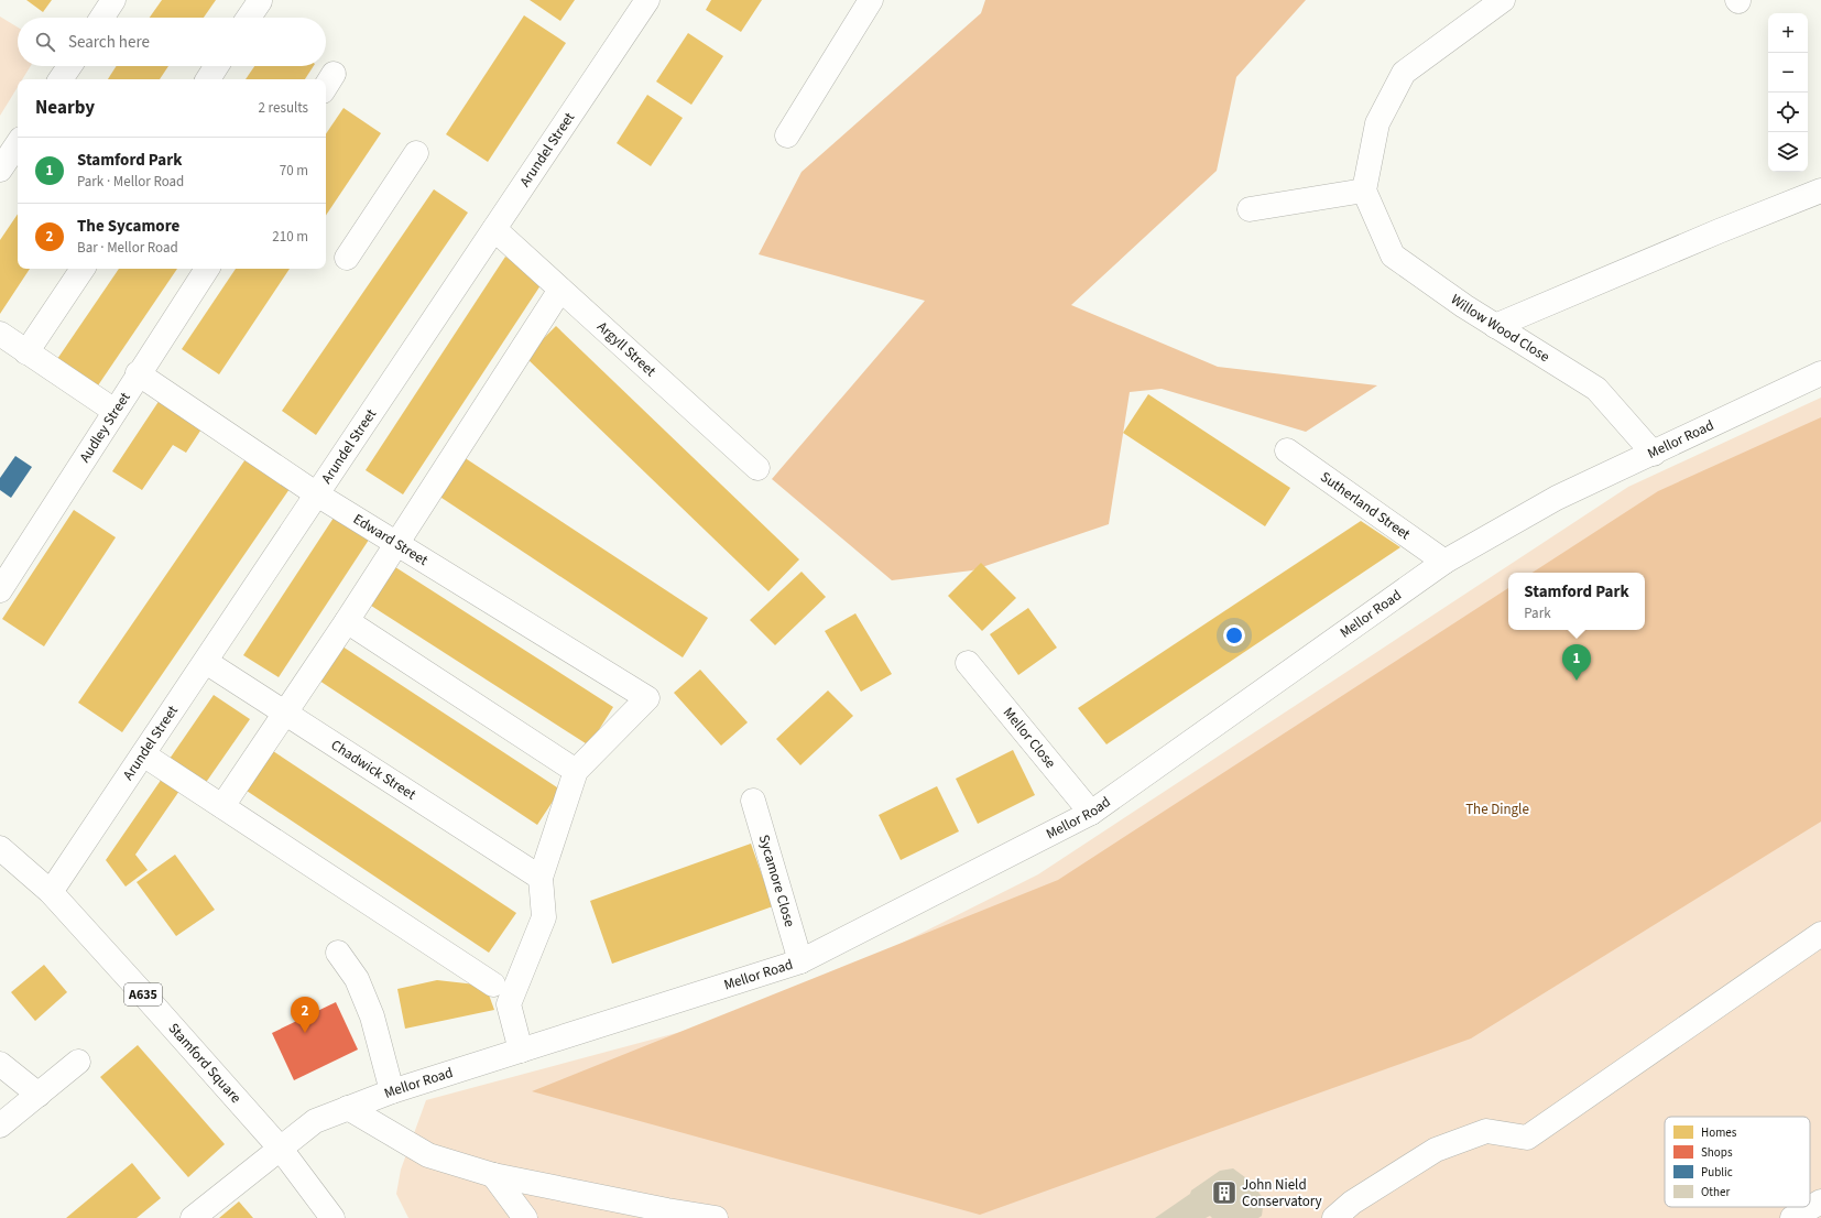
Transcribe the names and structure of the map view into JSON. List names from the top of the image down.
{
  "streets": {
    "main road": [
      "Arundel Street",
      "Willow Wood Close",
      "Argyll Street",
      "Audley Street",
      "Mellor Road",
      "Sutherland Street",
      "Edward Street",
      "Mellor Close",
      "Chadwick Street",
      "Sycamore Close",
      "A635",
      "Stamford Square"
    ]
  },
  "crossings": [
    ["Arundel Street", "Argyll Street"],
    ["Arundel Street", "Edward Street"],
    ["Arundel Street", "Chadwick Street"],
    ["Arundel Street", "Stamford Square"],
    ["Willow Wood Close", "Mellor Road"],
    ["Audley Street", "Edward Street"],
    ["Mellor Road", "Sutherland Street"],
    ["Mellor Road", "Mellor Close"],
    ["Mellor Road", "Sycamore Close"],
    ["Mellor Road", "A635"],
    ["Mellor Road", "Stamford Square"],
    ["A635", "Stamford Square"]
  ],
  "parks": ["The Dingle"],
  "places": {
    "building": ["John Nield Conservatory"]
  },
  "legend": [
    "Homes",
    "Shops",
    "Public",
    "Other"
  ],
  "page": {
    "map_buttons": ["+", "−"],
    "search": "Search here",
    "heading": ["Nearby", "2 results"],
    "list": [
      {
        "mark": "1",
        "name": "Stamford Park",
        "note": "Park · Mellor Road",
        "value": "70 m"
      },
      {
        "mark": "2",
        "name": "The Sycamore",
        "note": "Bar · Mellor Road",
        "value": "210 m"
      }
    ],
    "popup": ["Stamford Park", "Park"],
    "pins": ["1", "2"]
  }
}
